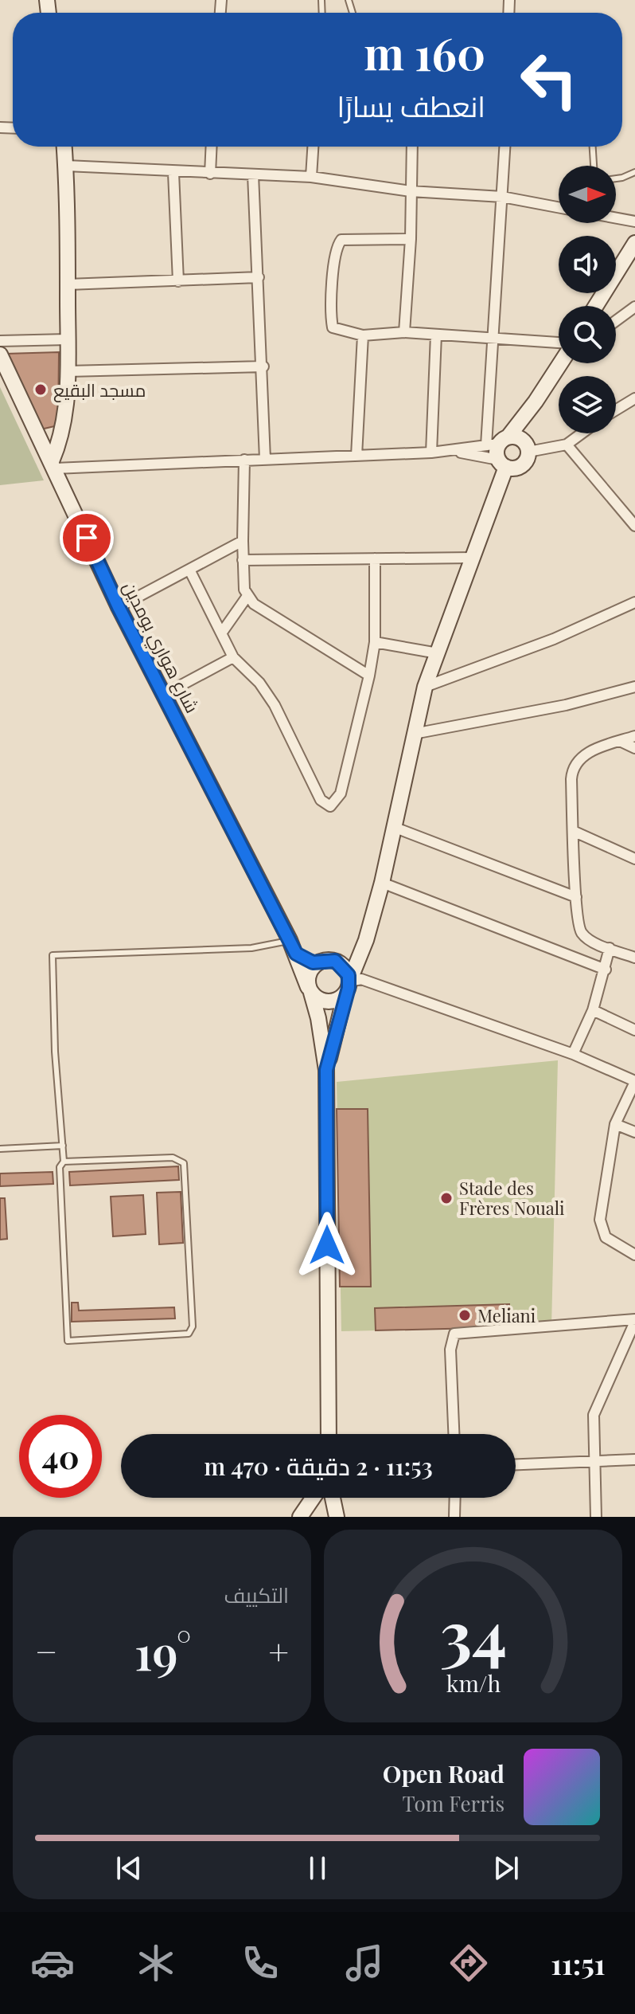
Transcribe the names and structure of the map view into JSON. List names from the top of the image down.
{
  "streets": {
    "street": ["شارع هواري بومدين"]
  },
  "places": ["مسجد البقيع", "Stade des Frères Nouali", "Meliani"],
  "north": "right",
  "page": {
    "turn": ["160 m", "انعطف يسارًا"],
    "limit": "40",
    "trip": "11:53 · 2 دقيقة · 470 m",
    "tile": "التكييف",
    "heat": ["−", "19°", "+"],
    "song": ["Open Road", "Tom Ferris"],
    "tabs": "11:51",
    "gauge": ["34", "km/h"]
  }
}
